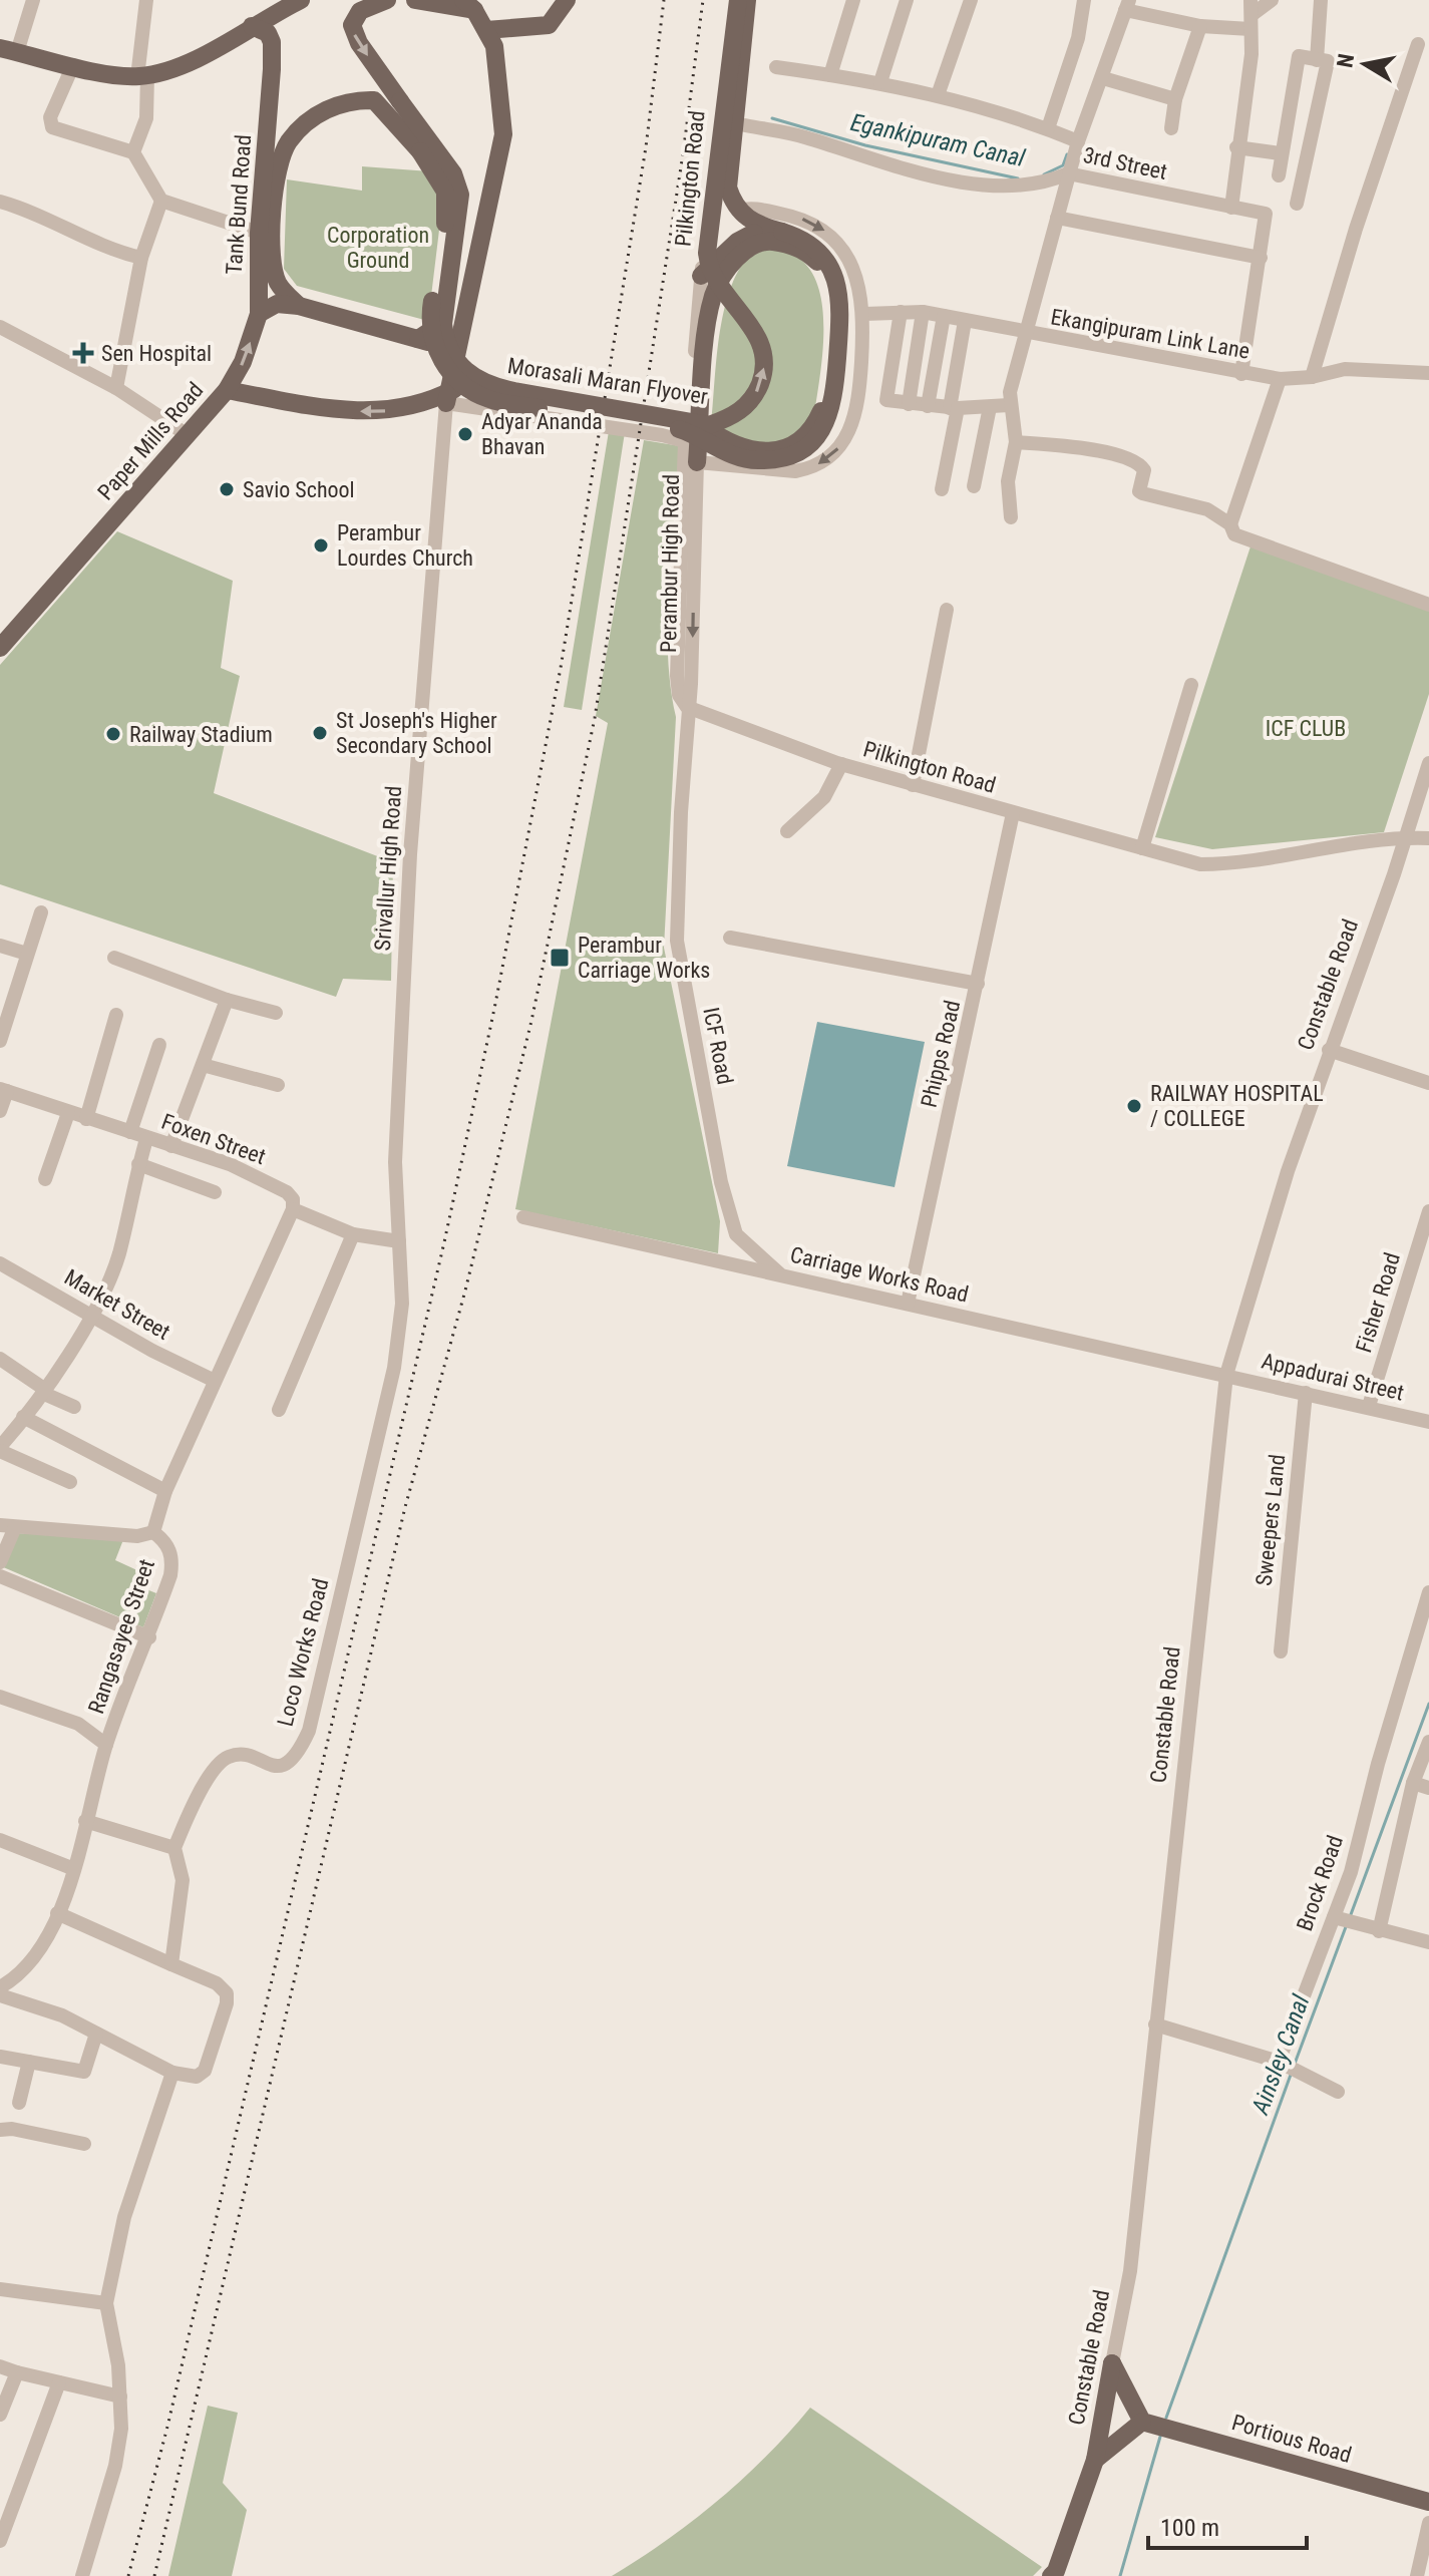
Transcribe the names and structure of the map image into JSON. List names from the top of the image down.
{
  "streets": {
    "main road": [
      "Tank Bund Road",
      "Morasali Maran Flyover",
      "Paper Mills Road",
      "Constable Road",
      "Portious Road"
    ],
    "street": [
      "3rd Street",
      "Pilkington Road",
      "Ekangipuram Link Lane",
      "Perambur High Road",
      "Srivallur High Road",
      "ICF Road",
      "Phipps Road",
      "Foxen Street",
      "Carriage Works Road",
      "Fisher Road",
      "Market Street",
      "Appadurai Street",
      "Sweepers Land",
      "Rangasayee Street",
      "Loco Works Road",
      "Brock Road"
    ]
  },
  "crossings": [
    ["Pilkington Road", "Morasali Maran Flyover"],
    ["Pilkington Road", "Paper Mills Road"],
    ["Pilkington Road", "Perambur High Road"],
    ["Pilkington Road", "Constable Road"],
    ["Pilkington Road", "ICF Road"],
    ["Pilkington Road", "Phipps Road"],
    ["Tank Bund Road", "Paper Mills Road"],
    ["Ekangipuram Link Lane", "Perambur High Road"],
    ["Morasali Maran Flyover", "Perambur High Road"],
    ["Paper Mills Road", "Srivallur High Road"],
    ["Perambur High Road", "ICF Road"],
    ["Srivallur High Road", "Foxen Street"],
    ["Srivallur High Road", "Loco Works Road"],
    ["Constable Road", "Carriage Works Road"],
    ["Constable Road", "Appadurai Street"],
    ["ICF Road", "Carriage Works Road"],
    ["Phipps Road", "Carriage Works Road"],
    ["Foxen Street", "Rangasayee Street"],
    ["Foxen Street", "Loco Works Road"],
    ["Carriage Works Road", "Appadurai Street"],
    ["Fisher Road", "Appadurai Street"],
    ["Market Street", "Rangasayee Street"],
    ["Appadurai Street", "Sweepers Land"]
  ],
  "water": ["Egankipuram Canal", "Ainsley Canal"],
  "parks": ["Corporation Ground", "ICF CLUB"],
  "places": {
    "health": ["Sen Hospital"],
    "other": [
      "Adyar Ananda Bhavan",
      "Savio School",
      "Perambur Lourdes Church",
      "St Joseph's Higher Secondary School",
      "Railway Stadium",
      "RAILWAY HOSPITAL / COLLEGE"
    ],
    "transit": ["Perambur Carriage Works"]
  },
  "scale_bar": "100 m",
  "north": "left"
}
